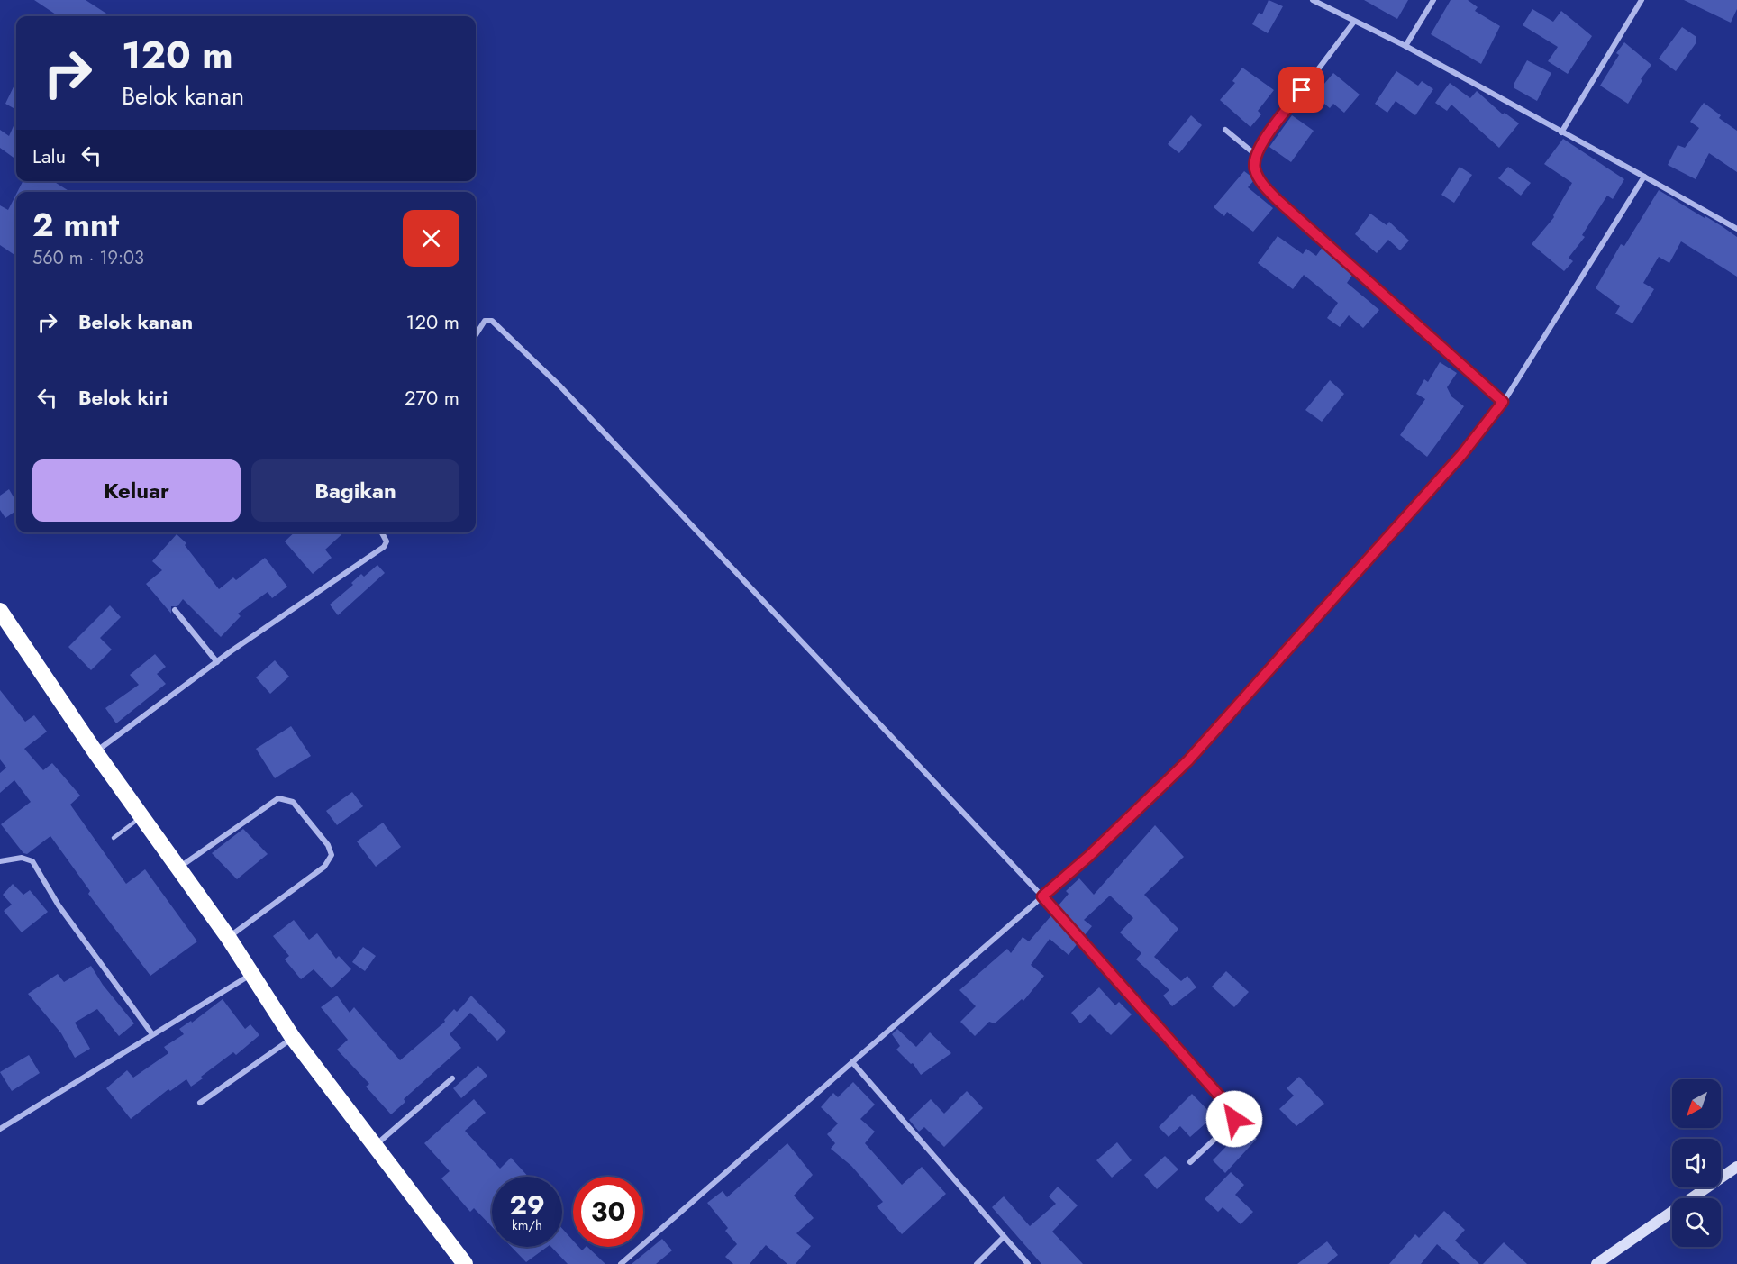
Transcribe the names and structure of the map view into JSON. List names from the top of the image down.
{
  "north": "bottom left",
  "page": {
    "turn": ["120 m", "Belok kanan"],
    "then": "Lalu",
    "heading": ["2 mnt", "560 m · 19:03"],
    "list": [
      {
        "name": "Belok kanan",
        "value": "120 m"
      },
      {
        "name": "Belok kiri",
        "value": "270 m"
      }
    ],
    "buttons": ["Keluar", "Bagikan"],
    "speed": "29 km/h",
    "limit": "30"
  }
}
